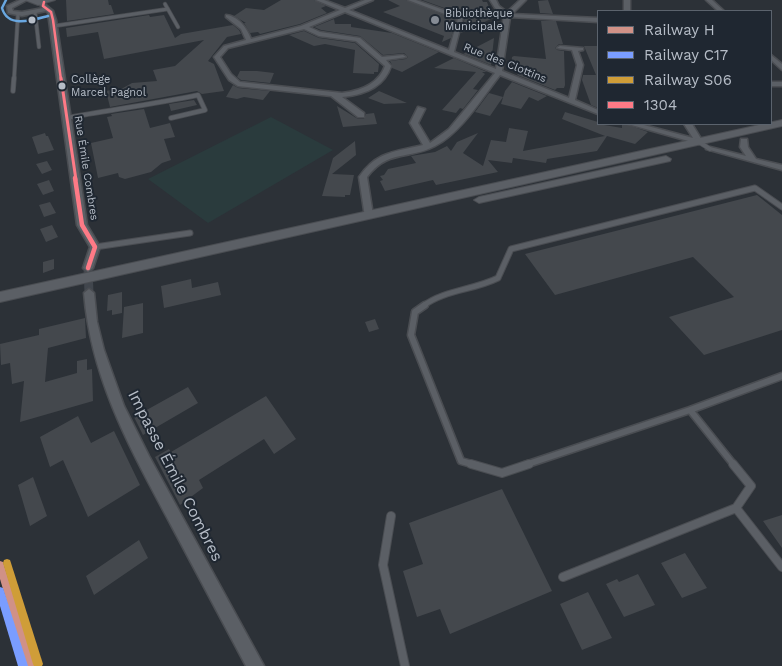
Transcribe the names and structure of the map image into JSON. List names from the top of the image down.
{
  "streets": {
    "street": ["Rue des Clottins", "Rue Émile Combres", "Impasse Émile Combres"]
  },
  "places": ["Bibliothèque Municipale", "Collège Marcel Pagnol"],
  "lines": [
    "transit line 1304",
    "rail line S06",
    "rail line H",
    "rail line C17"
  ],
  "legend": [
    "Railway H",
    "Railway C17",
    "Railway S06",
    "1304"
  ]
}
